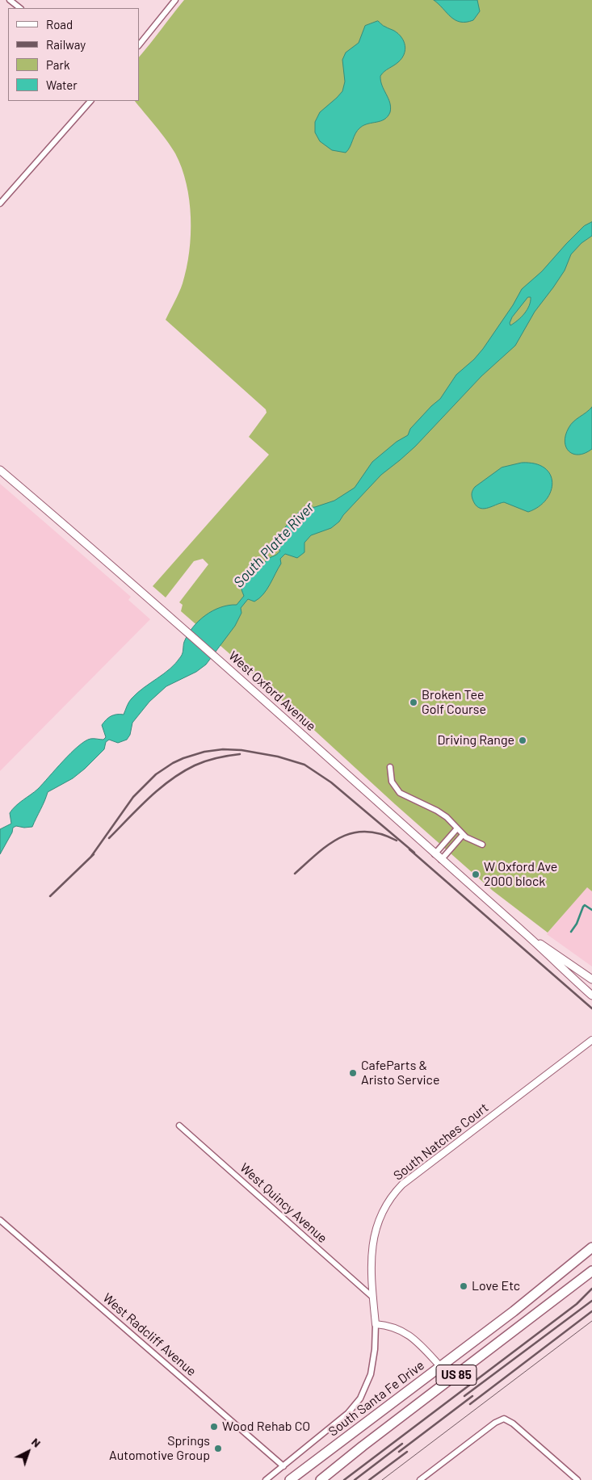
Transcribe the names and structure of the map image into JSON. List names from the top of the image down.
{
  "streets": {
    "highway": ["US 85", "South Santa Fe Drive"],
    "main road": ["West Oxford Avenue"],
    "street": ["South Natches Court", "West Quincy Avenue", "West Radcliff Avenue"]
  },
  "crossings": [
    ["South Natches Court", "West Quincy Avenue"]
  ],
  "water": ["South Platte River"],
  "places": [
    "Broken Tee Golf Course",
    "Driving Range",
    "W Oxford Ave 2000 block",
    "CafeParts & Aristo Service",
    "Love Etc",
    "Wood Rehab CO",
    "Springs Automotive Group"
  ],
  "legend": [
    "Road",
    "Railway",
    "Park",
    "Water"
  ],
  "north": "top right"
}
